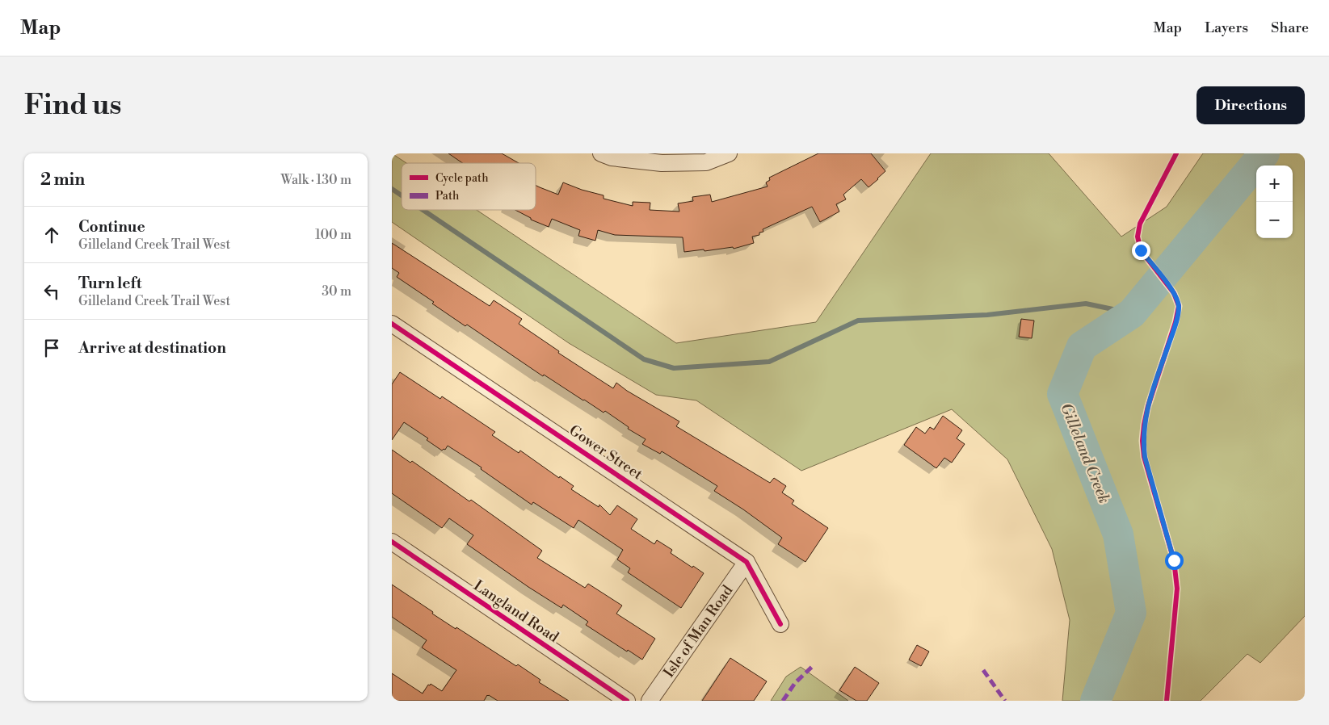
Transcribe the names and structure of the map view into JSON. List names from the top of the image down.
{
  "streets": {
    "street": ["Gower Street", "Langland Road", "Isle of Man Road"]
  },
  "crossings": [
    ["Gower Street", "Isle of Man Road"]
  ],
  "water": ["Gilleland Creek"],
  "legend": ["Cycle path", "Path"],
  "page": {
    "header": "Map",
    "nav": ["Map", "Layers", "Share"],
    "buttons": "Directions",
    "title": "Find us",
    "heading": ["2 min", "Walk · 130 m"],
    "map_buttons": ["+", "−"],
    "list": [
      ["Continue", "Gilleland Creek Trail West", "100 m"],
      ["Turn left", "Gilleland Creek Trail West", "30 m"],
      "Arrive at destination"
    ]
  }
}
